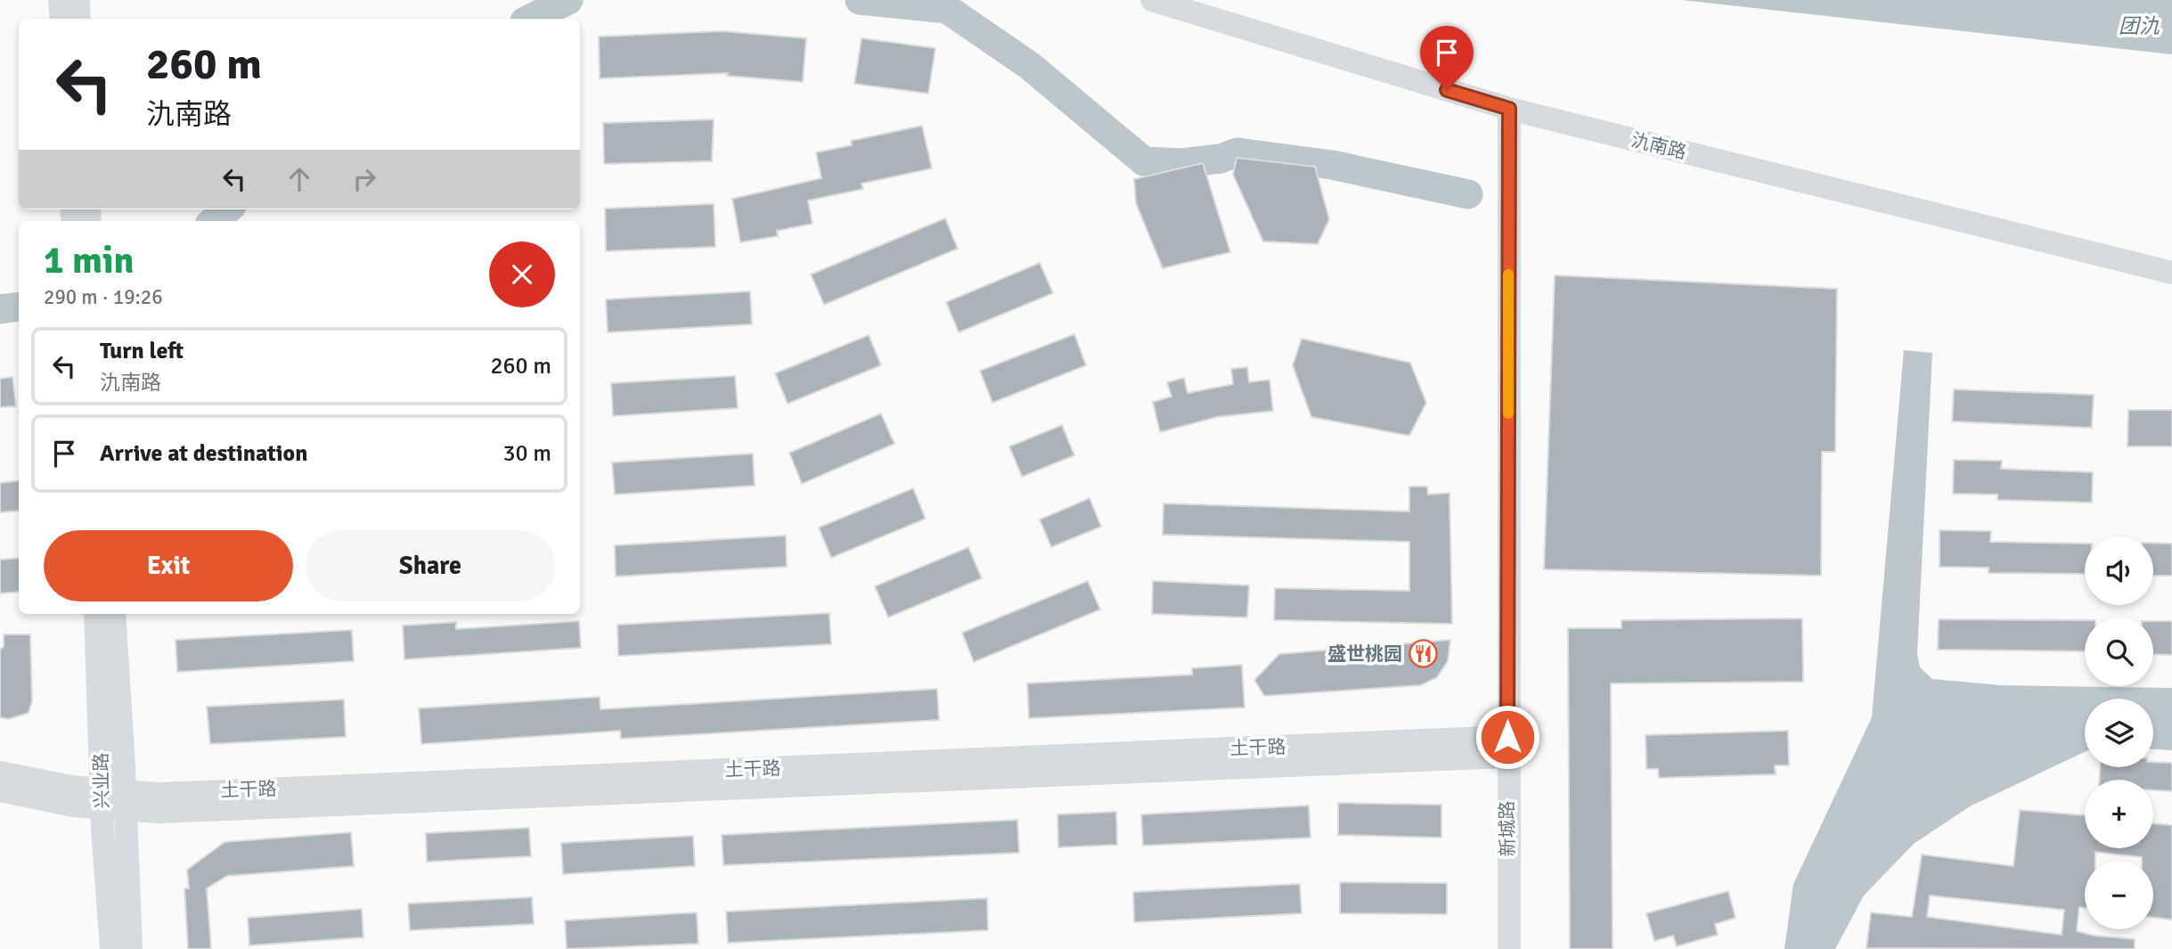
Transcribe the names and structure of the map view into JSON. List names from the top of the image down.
{
  "streets": {
    "street": [
      "氿南路",
      "土干路",
      "兴业路",
      "新城路"
    ]
  },
  "crossings": [
    ["氿南路", "新城路"],
    ["土干路", "兴业路"],
    ["土干路", "新城路"]
  ],
  "water": ["团氿"],
  "places": {
    "restaurant": ["盛世桃园"]
  },
  "page": {
    "turn": ["260 m", "氿南路"],
    "heading": ["1 min", "290 m · 19:26"],
    "list": [
      {
        "name": "Turn left",
        "note": "氿南路",
        "value": "260 m"
      },
      {
        "name": "Arrive at destination",
        "value": "30 m"
      }
    ],
    "buttons": ["Exit", "Share"],
    "map_buttons": ["+", "−"]
  }
}
